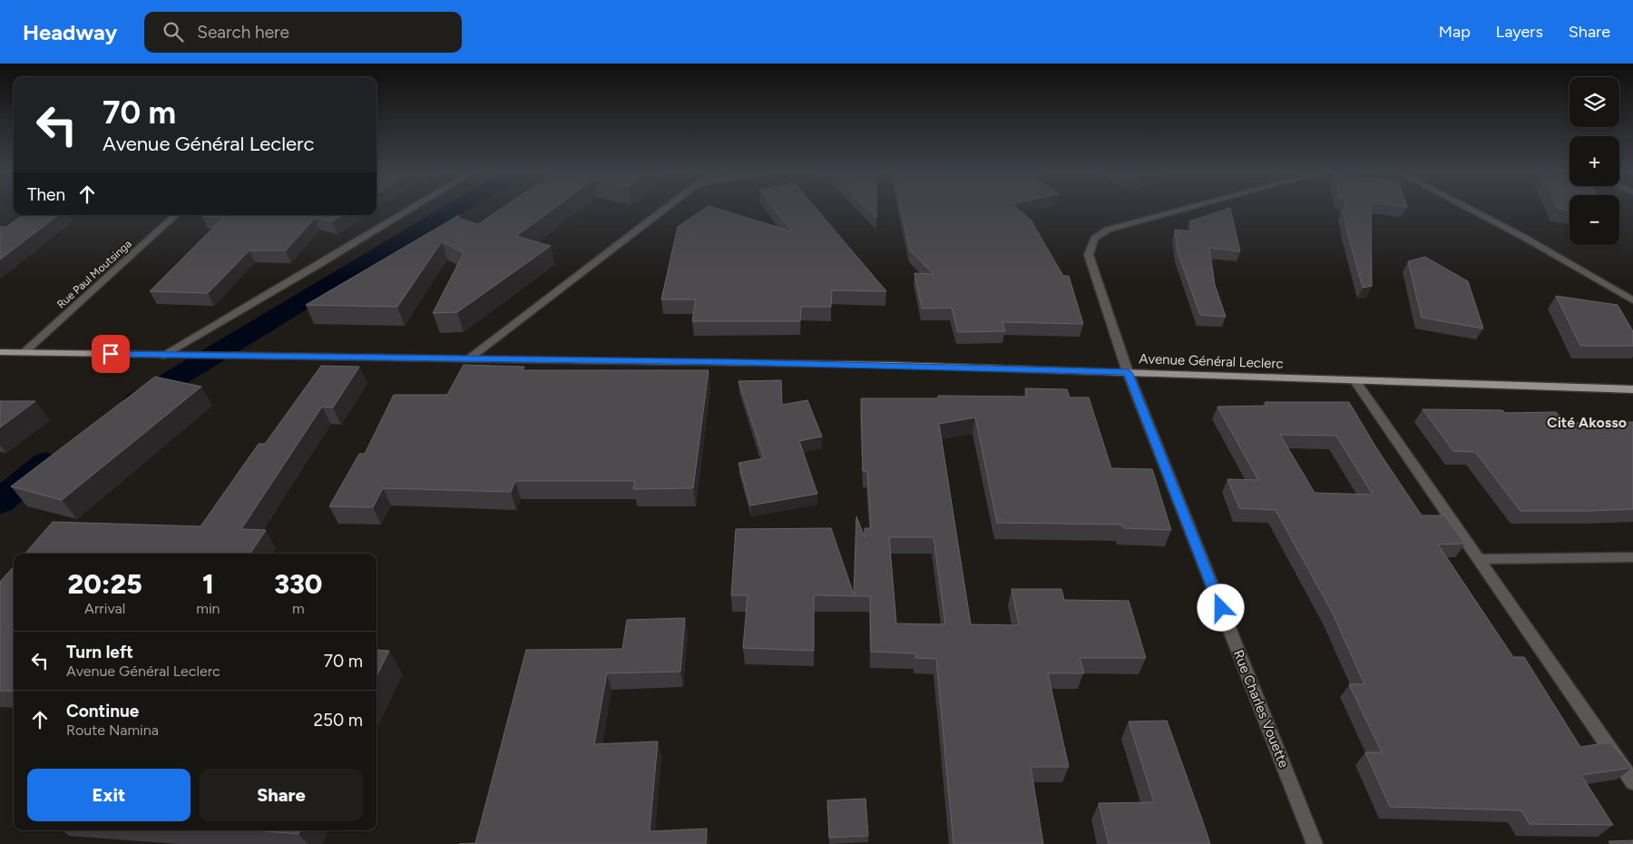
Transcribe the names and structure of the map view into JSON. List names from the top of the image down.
{
  "streets": {
    "main road": ["Avenue Général Leclerc"],
    "street": ["Rue Paul Moutsinga", "Rue Charles Vouette"]
  },
  "crossings": [
    ["Rue Paul Moutsinga", "Avenue Général Leclerc"],
    ["Avenue Général Leclerc", "Rue Charles Vouette"]
  ],
  "districts": ["Cité Akosso"],
  "page": {
    "header": "Headway",
    "search": "Search here",
    "nav": ["Map", "Layers", "Share"],
    "map_buttons": ["+", "−"],
    "turn": ["70 m", "Avenue Général Leclerc"],
    "then": "Then",
    "eta": [
      "20:25",
      "Arrival",
      "1",
      "min",
      "330",
      "m"
    ],
    "list": [
      {
        "name": "Turn left",
        "note": "Avenue Général Leclerc",
        "value": "70 m"
      },
      {
        "name": "Continue",
        "note": "Route Namina",
        "value": "250 m"
      }
    ],
    "buttons": ["Exit", "Share"]
  }
}
